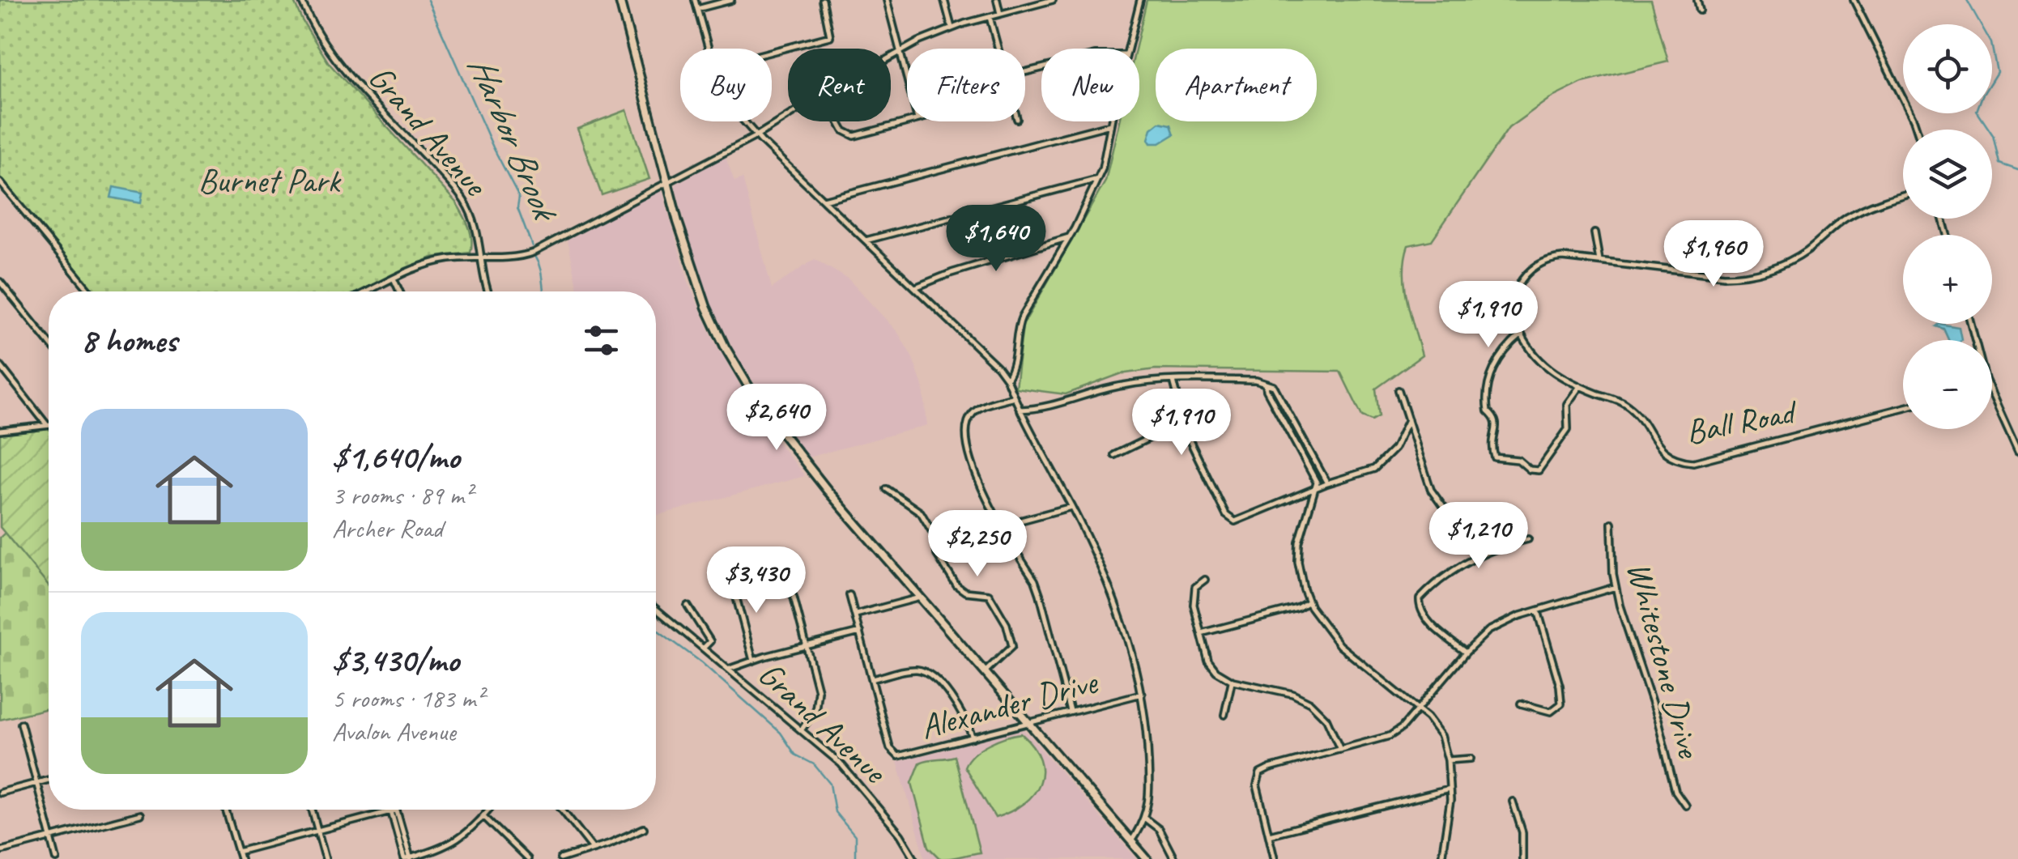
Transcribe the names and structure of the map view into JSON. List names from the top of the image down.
{
  "streets": {
    "street": [
      "Grand Avenue",
      "Ball Road",
      "Whitestone Drive",
      "Alexander Drive"
    ]
  },
  "water": ["Harbor Brook"],
  "parks": ["Burnet Park"],
  "page": {
    "map_buttons": ["+", "−"],
    "chip": [
      "Buy",
      "Rent",
      "Filters",
      "New",
      "Apartment"
    ],
    "price": [
      "$1,640",
      "$1,960",
      "$1,910",
      "$2,640",
      "$1,910",
      "$1,210",
      "$2,250",
      "$3,430"
    ],
    "heading": "8 homes",
    "list": [
      {
        "name": "$1,640/mo",
        "note": "3 rooms · 89 m² · Archer Road"
      },
      {
        "name": "$3,430/mo",
        "note": "5 rooms · 183 m² · Avalon Avenue"
      }
    ]
  }
}
